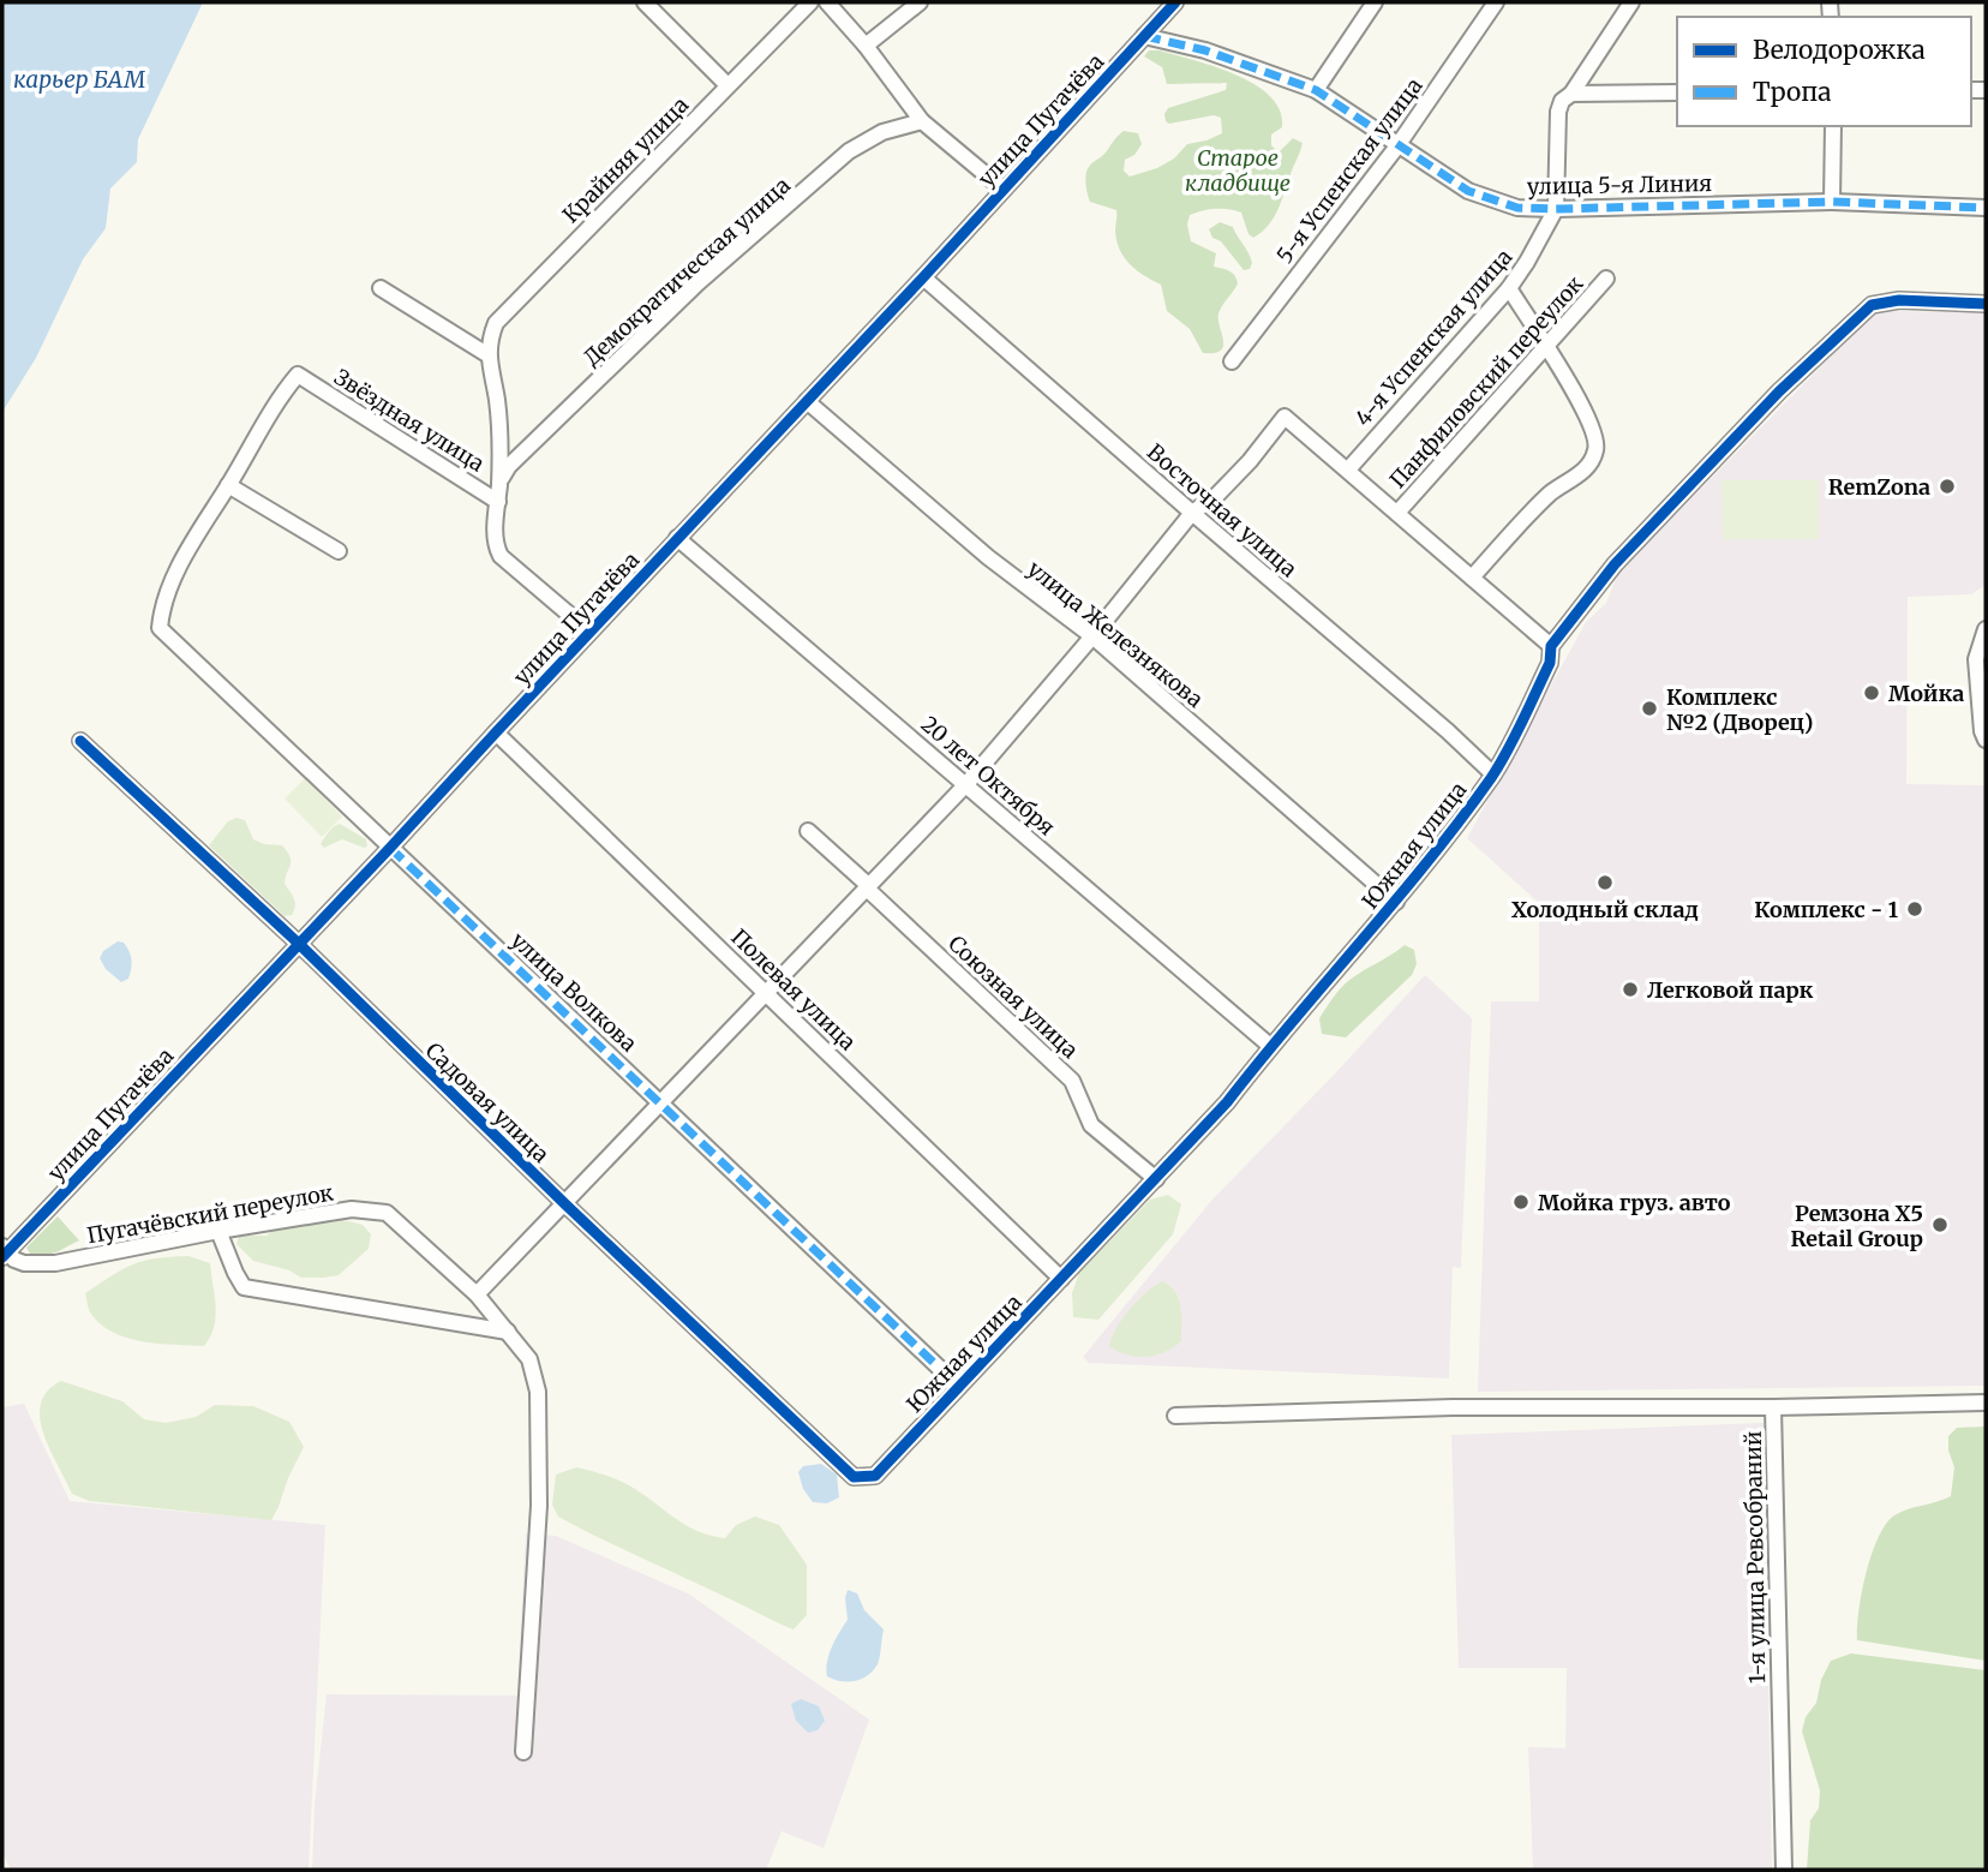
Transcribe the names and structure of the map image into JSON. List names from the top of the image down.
{
  "streets": {
    "street": [
      "улица Пугачёва",
      "Крайняя улица",
      "5-я Успенская улица",
      "улица 5-я Линия",
      "Демократическая улица",
      "4-я Успенская улица",
      "Панфиловский переулок",
      "Звёздная улица",
      "Восточная улица",
      "улица Железнякова",
      "20 лет Октября",
      "Южная улица",
      "Полевая улица",
      "улица Волкова",
      "Союзная улица",
      "Садовая улица",
      "Пугачёвский переулок",
      "1-я улица Ревсобраний"
    ]
  },
  "crossings": [
    ["улица Пугачёва", "улица 5-я Линия"],
    ["улица Пугачёва", "Восточная улица"],
    ["улица Пугачёва", "улица Железнякова"],
    ["улица Пугачёва", "20 лет Октября"],
    ["улица Пугачёва", "Полевая улица"],
    ["улица Пугачёва", "улица Волкова"],
    ["улица Пугачёва", "Садовая улица"],
    ["улица Пугачёва", "Пугачёвский переулок"],
    ["5-я Успенская улица", "улица 5-я Линия"],
    ["улица 5-я Линия", "4-я Успенская улица"],
    ["Звёздная улица", "улица Волкова"],
    ["Восточная улица", "Южная улица"],
    ["улица Железнякова", "Южная улица"],
    ["20 лет Октября", "Южная улица"],
    ["Южная улица", "Полевая улица"],
    ["Южная улица", "улица Волкова"],
    ["Южная улица", "Союзная улица"],
    ["Южная улица", "Садовая улица"]
  ],
  "water": ["карьер БАМ"],
  "parks": ["Старое кладбище"],
  "places": [
    "RemZona",
    "Мойка",
    "Комплекс №2 (Дворец)",
    "Холодный склад",
    "Комплекс - 1",
    "Легковой парк",
    "Мойка груз. авто",
    "Ремзона X5 Retail Group"
  ],
  "legend": ["Велодорожка", "Тропа"]
}
